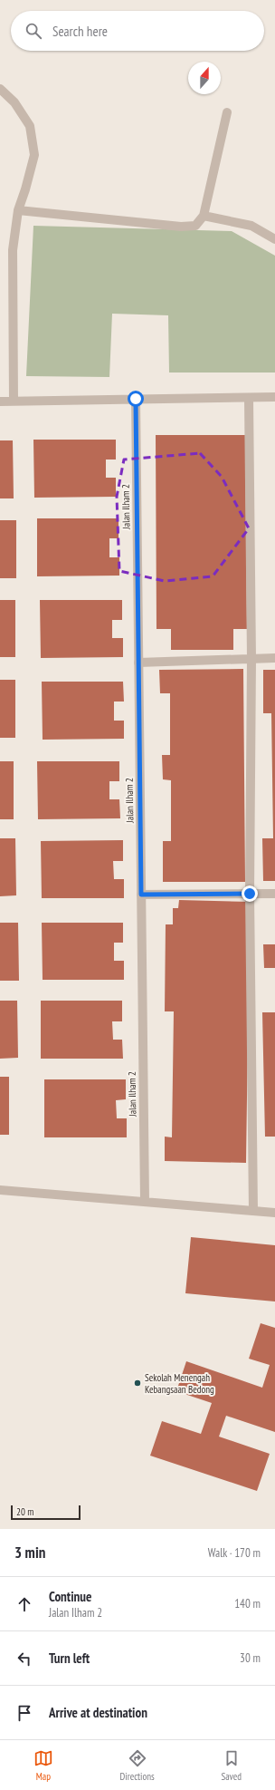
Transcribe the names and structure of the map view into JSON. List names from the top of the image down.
{
  "streets": {
    "street": ["Jalan Ilham 2"]
  },
  "places": ["Sekolah Menengah Kebangsaan Bedong"],
  "scale_bar": "20 m",
  "north": "top",
  "page": {
    "search": "Search here",
    "scale": "20 m",
    "heading": ["3 min", "Walk · 170 m"],
    "list": [
      ["Continue", "Jalan Ilham 2", "140 m"],
      ["Turn left", "30 m"],
      "Arrive at destination"
    ],
    "nav": ["Map", "Directions", "Saved"]
  }
}
